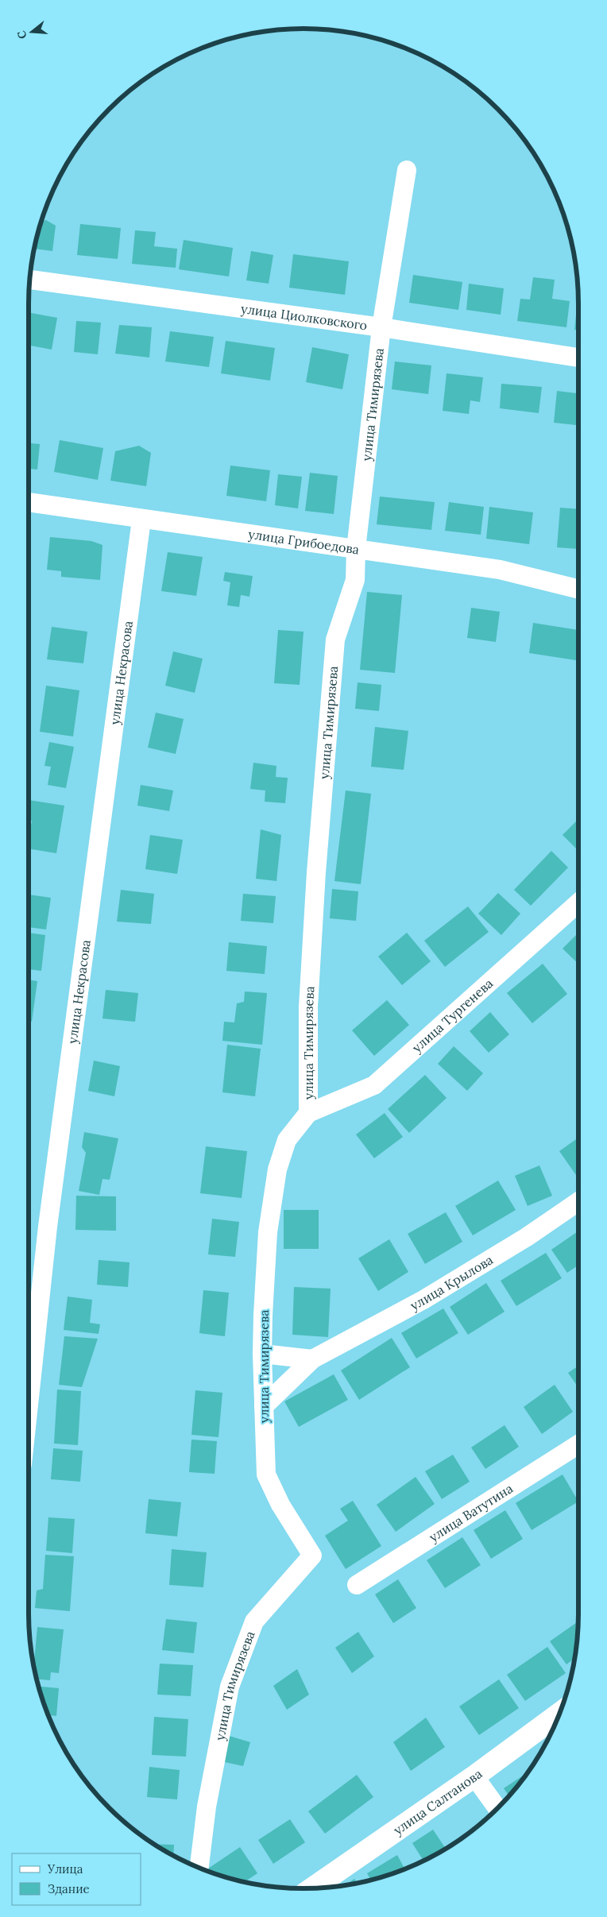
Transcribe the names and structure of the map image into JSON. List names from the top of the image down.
{
  "streets": {
    "main road": ["улица Салтанова"],
    "street": [
      "улица Циолковского",
      "улица Тимирязева",
      "улица Грибоедова",
      "улица Некрасова",
      "улица Тургенева",
      "улица Крылова",
      "улица Ватутина"
    ]
  },
  "crossings": [
    ["улица Циолковского", "улица Тимирязева"],
    ["улица Тимирязева", "улица Грибоедова"],
    ["улица Тимирязева", "улица Тургенева"],
    ["улица Тимирязева", "улица Крылова"],
    ["улица Грибоедова", "улица Некрасова"]
  ],
  "legend": ["Улица", "Здание"],
  "north": "left"
}
